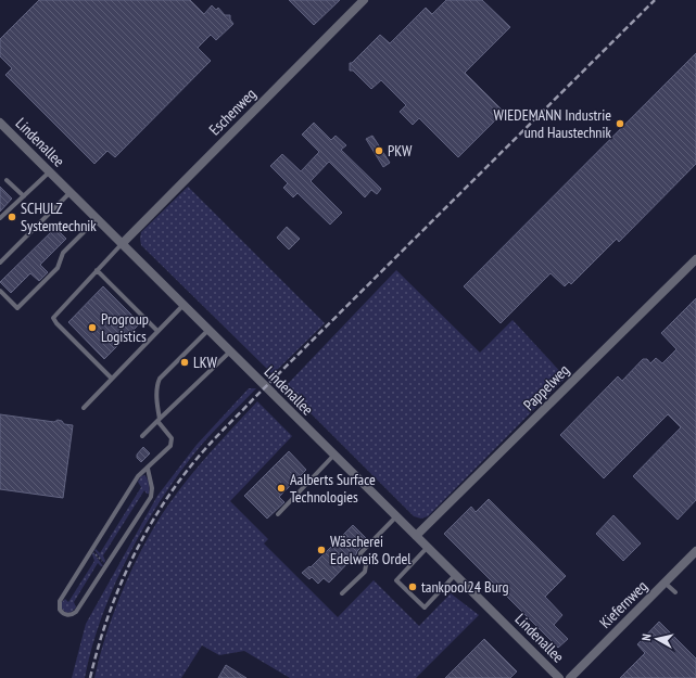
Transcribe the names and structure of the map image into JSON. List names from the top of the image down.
{
  "streets": {
    "street": [
      "Eschenweg",
      "Lindenallee",
      "Pappelweg",
      "Kiefernweg"
    ]
  },
  "crossings": [
    ["Eschenweg", "Lindenallee"],
    ["Lindenallee", "Pappelweg"]
  ],
  "places": [
    "WIEDEMANN Industrie und Haustechnik",
    "PKW",
    "SCHULZ Systemtechnik",
    "Progroup Logistics",
    "LKW",
    "Aalberts Surface Technologies",
    "Wäscherei Edelweiß Ordel",
    "tankpool24 Burg"
  ],
  "north": "left"
}
